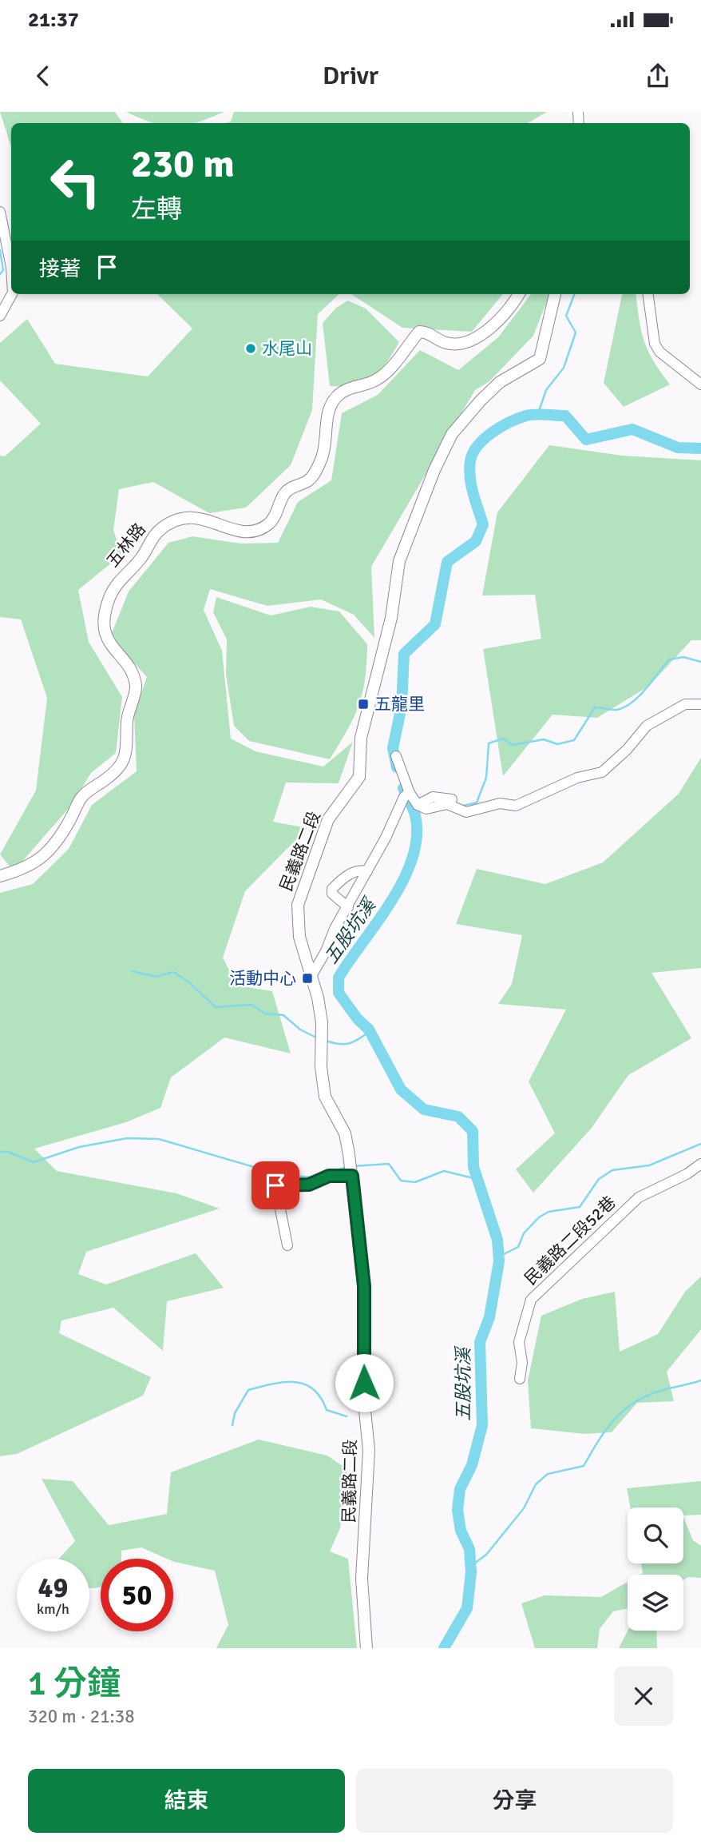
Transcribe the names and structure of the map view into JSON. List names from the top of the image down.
{
  "streets": {
    "main road": ["五林路", "民義路二段"],
    "street": ["民義路二段52巷"]
  },
  "water": ["五股坑溪"],
  "places": {
    "other": ["水尾山"],
    "transit": ["五龍里", "活動中心"]
  },
  "page": {
    "status": "21:37",
    "header": "Drivr",
    "turn": ["230 m", "左轉"],
    "then": "接著",
    "speed": "49 km/h",
    "limit": "50",
    "heading": ["1 分鐘", "320 m · 21:38"],
    "buttons": ["結束", "分享"]
  }
}
